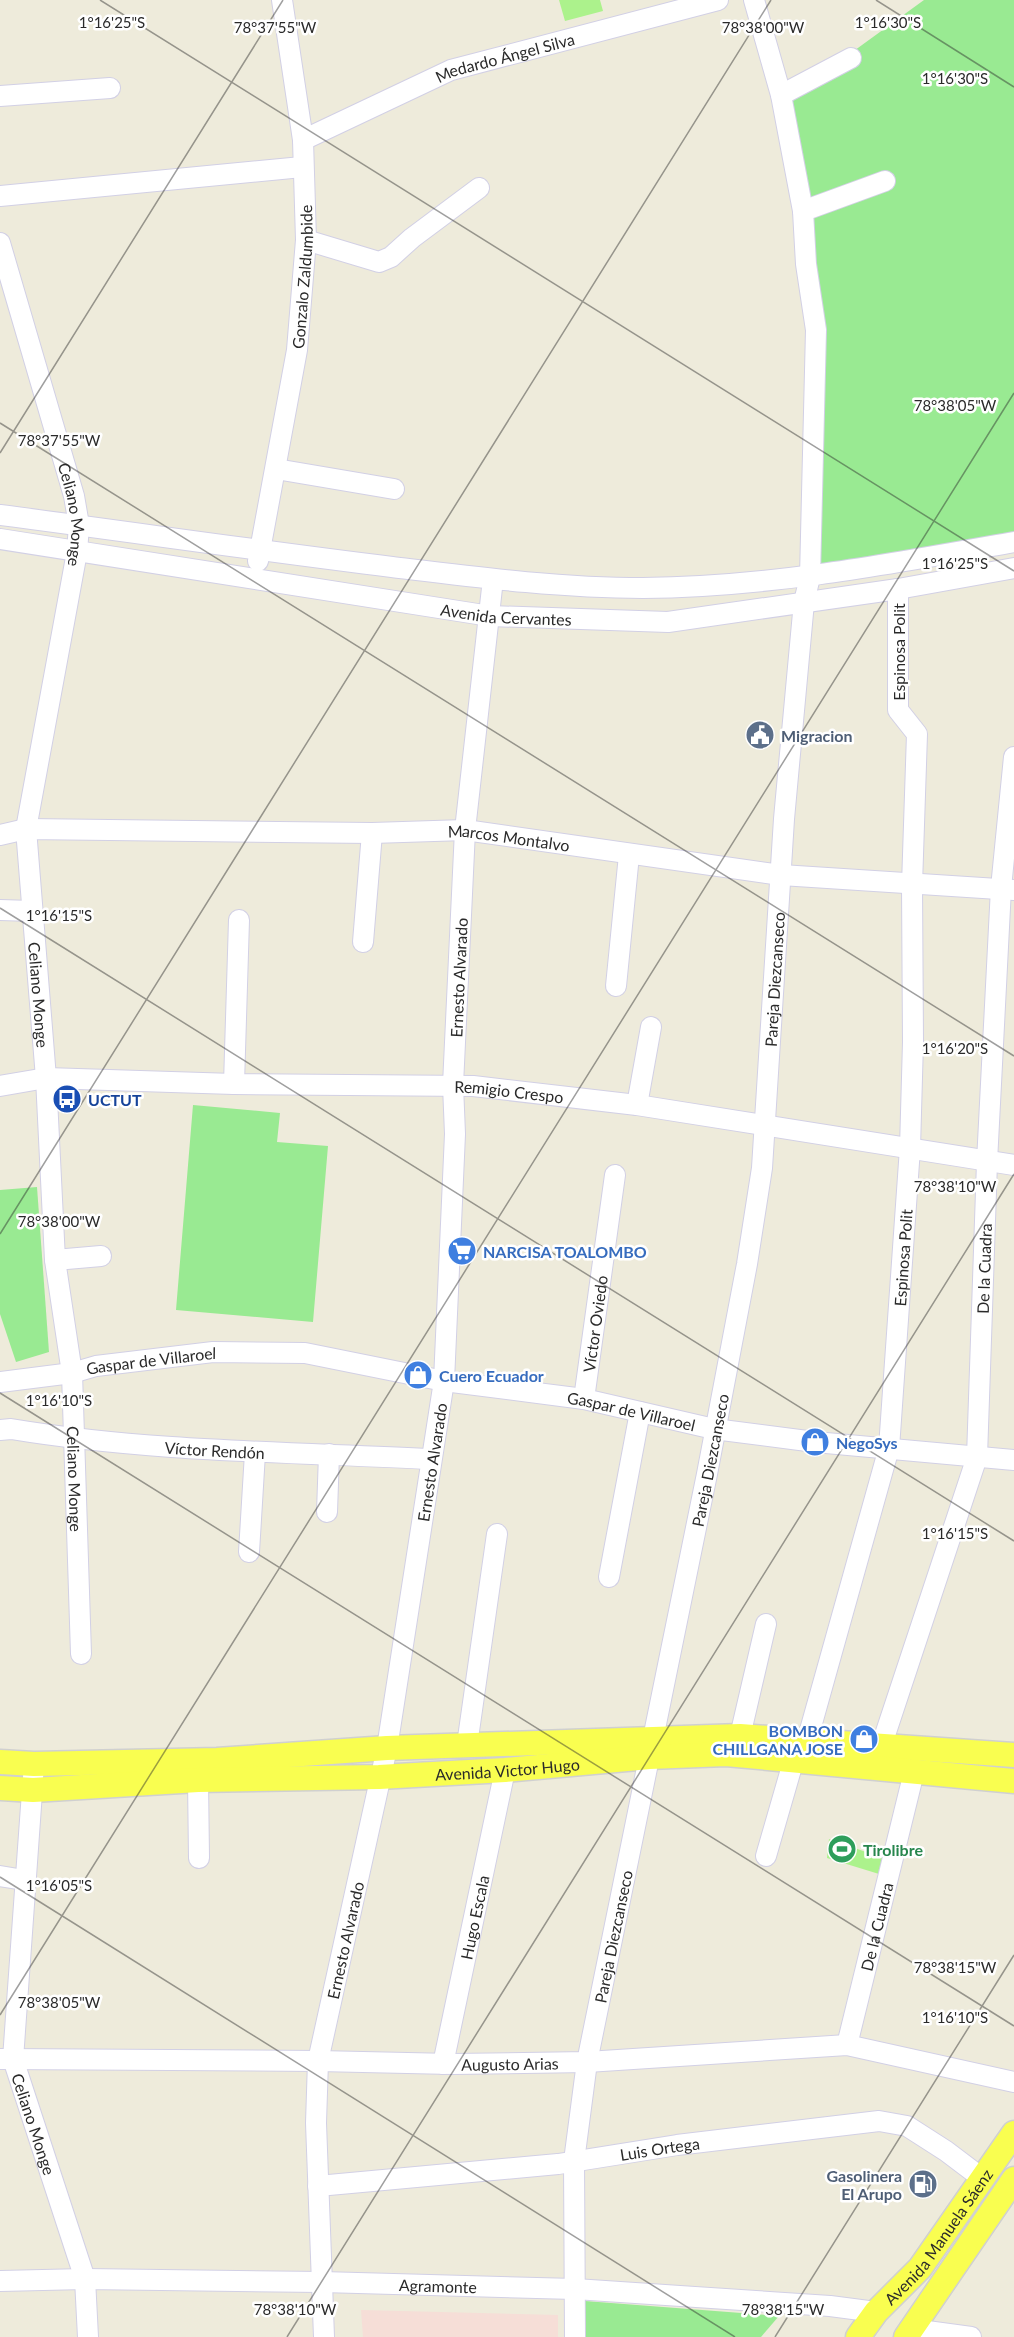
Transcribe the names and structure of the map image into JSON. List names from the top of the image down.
{
  "streets": {
    "main road": ["Avenida Victor Hugo", "Avenida Manuela Sáenz"],
    "street": [
      "Medardo Ángel Silva",
      "Gonzalo Zaldumbide",
      "Celiano Monge",
      "Avenida Cervantes",
      "Espinosa Polit",
      "Marcos Montalvo",
      "Ernesto Alvarado",
      "Pareja Diezcanseco",
      "Remigio Crespo",
      "De la Cuadra",
      "Víctor Oviedo",
      "Gaspar de Villaroel",
      "Víctor Rendón",
      "Hugo Escala",
      "Augusto Arias",
      "Luis Ortega",
      "Agramonte"
    ]
  },
  "crossings": [
    ["Medardo Ángel Silva", "Gonzalo Zaldumbide"],
    ["Gonzalo Zaldumbide", "Avenida Cervantes"],
    ["Celiano Monge", "Avenida Cervantes"],
    ["Celiano Monge", "Marcos Montalvo"],
    ["Celiano Monge", "Remigio Crespo"],
    ["Celiano Monge", "Gaspar de Villaroel"],
    ["Celiano Monge", "Víctor Rendón"],
    ["Celiano Monge", "Avenida Victor Hugo"],
    ["Celiano Monge", "Augusto Arias"],
    ["Celiano Monge", "Agramonte"],
    ["Avenida Cervantes", "Espinosa Polit"],
    ["Avenida Cervantes", "Ernesto Alvarado"],
    ["Avenida Cervantes", "Pareja Diezcanseco"],
    ["Espinosa Polit", "Marcos Montalvo"],
    ["Espinosa Polit", "Remigio Crespo"],
    ["Espinosa Polit", "Gaspar de Villaroel"],
    ["Espinosa Polit", "Avenida Victor Hugo"],
    ["Marcos Montalvo", "Ernesto Alvarado"],
    ["Marcos Montalvo", "Pareja Diezcanseco"],
    ["Marcos Montalvo", "De la Cuadra"],
    ["Ernesto Alvarado", "Remigio Crespo"],
    ["Ernesto Alvarado", "Gaspar de Villaroel"],
    ["Ernesto Alvarado", "Víctor Rendón"],
    ["Ernesto Alvarado", "Avenida Victor Hugo"],
    ["Ernesto Alvarado", "Augusto Arias"],
    ["Ernesto Alvarado", "Luis Ortega"],
    ["Ernesto Alvarado", "Agramonte"],
    ["Pareja Diezcanseco", "Remigio Crespo"],
    ["Pareja Diezcanseco", "Gaspar de Villaroel"],
    ["Pareja Diezcanseco", "Avenida Victor Hugo"],
    ["Pareja Diezcanseco", "Augusto Arias"],
    ["Pareja Diezcanseco", "Luis Ortega"],
    ["Pareja Diezcanseco", "Agramonte"],
    ["Remigio Crespo", "De la Cuadra"],
    ["De la Cuadra", "Gaspar de Villaroel"],
    ["De la Cuadra", "Avenida Victor Hugo"],
    ["De la Cuadra", "Augusto Arias"],
    ["Víctor Oviedo", "Gaspar de Villaroel"],
    ["Avenida Victor Hugo", "Hugo Escala"],
    ["Hugo Escala", "Augusto Arias"],
    ["Luis Ortega", "Avenida Manuela Sáenz"],
    ["Avenida Manuela Sáenz", "Agramonte"]
  ],
  "places": {
    "public building": ["Migracion"],
    "bus stop": ["UCTUT"],
    "supermarket": ["NARCISA TOALOMBO"],
    "shop": ["Cuero Ecuador", "NegoSys", "BOMBON CHILLGANA JOSE"],
    "sports": ["Tirolibre"],
    "fuel station": ["Gasolinera El Arupo"]
  },
  "coordinates": [
    "1°16'25\"S",
    "1°16'30\"S",
    "78°37'55\"W",
    "78°38'00\"W",
    "78°38'05\"W",
    "1°16'15\"S",
    "1°16'20\"S",
    "78°38'10\"W",
    "1°16'10\"S",
    "1°16'05\"S",
    "78°38'15\"W"
  ]
}
